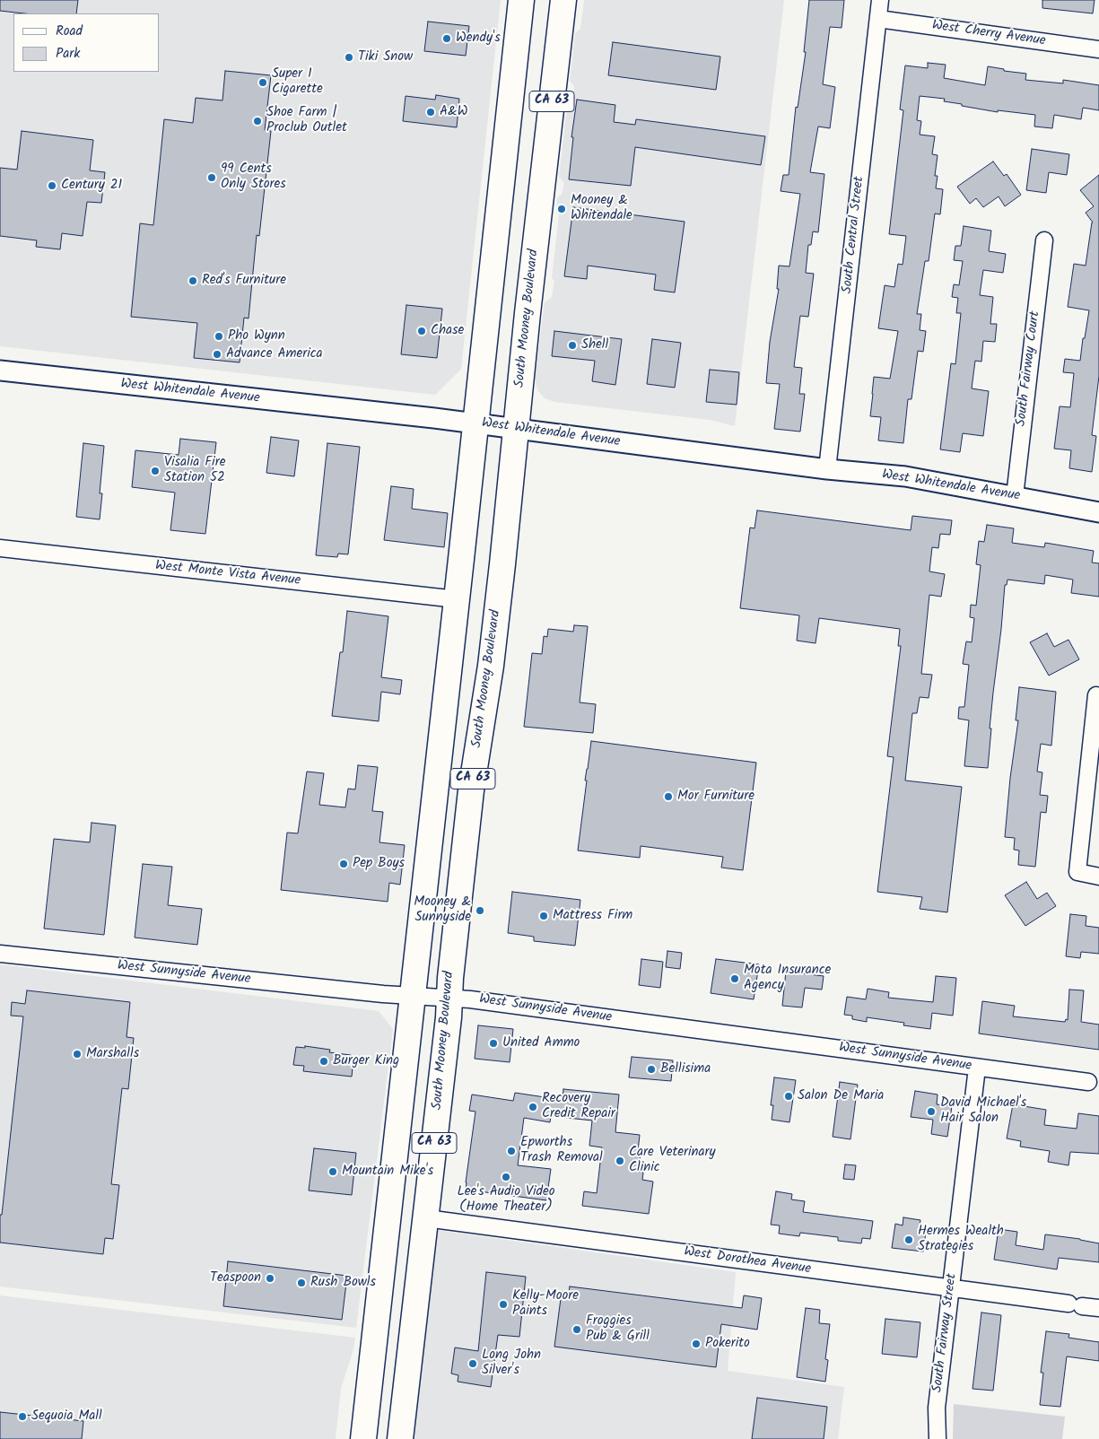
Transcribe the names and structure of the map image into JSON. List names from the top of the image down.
{
  "streets": {
    "main road": ["CA 63", "South Mooney Boulevard"],
    "street": [
      "West Cherry Avenue",
      "South Central Street",
      "South Fairway Court",
      "West Whitendale Avenue",
      "West Monte Vista Avenue",
      "West Sunnyside Avenue",
      "West Dorothea Avenue",
      "South Fairway Street"
    ]
  },
  "crossings": [
    ["West Cherry Avenue", "South Central Street"],
    ["CA 63", "West Whitendale Avenue"],
    ["CA 63", "West Monte Vista Avenue"],
    ["CA 63", "West Sunnyside Avenue"],
    ["South Central Street", "West Whitendale Avenue"],
    ["South Mooney Boulevard", "West Whitendale Avenue"],
    ["South Mooney Boulevard", "West Sunnyside Avenue"],
    ["South Mooney Boulevard", "West Dorothea Avenue"],
    ["South Fairway Court", "West Whitendale Avenue"],
    ["West Sunnyside Avenue", "South Fairway Street"],
    ["West Dorothea Avenue", "South Fairway Street"]
  ],
  "places": [
    "Wendy's",
    "Tiki Snow",
    "Super 1 Cigarette",
    "A&W",
    "Shoe Farm | Proclub Outlet",
    "99 Cents Only Stores",
    "Century 21",
    "Mooney & Whitendale",
    "Red's Furniture",
    "Chase",
    "Pho Wynn",
    "Shell",
    "Advance America",
    "Visalia Fire Station 52",
    "Mor Furniture",
    "Pep Boys",
    "Mooney & Sunnyside",
    "Mattress Firm",
    "Mota Insurance Agency",
    "United Ammo",
    "Marshalls",
    "Burger King",
    "Bellisima",
    "Salon De Maria",
    "Recovery Credit Repair",
    "David Michael's Hair Salon",
    "Epworths Trash Removal",
    "Care Veterinary Clinic",
    "Mountain Mike's",
    "Lee's Audio Video (Home Theater)",
    "Hermes Wealth Strategies",
    "Teaspoon",
    "Rush Bowls",
    "Kelly-Moore Paints",
    "Froggies Pub & Grill",
    "Pokerito",
    "Long John Silver's",
    "Sequoia Mall"
  ],
  "legend": ["Road", "Park"]
}
